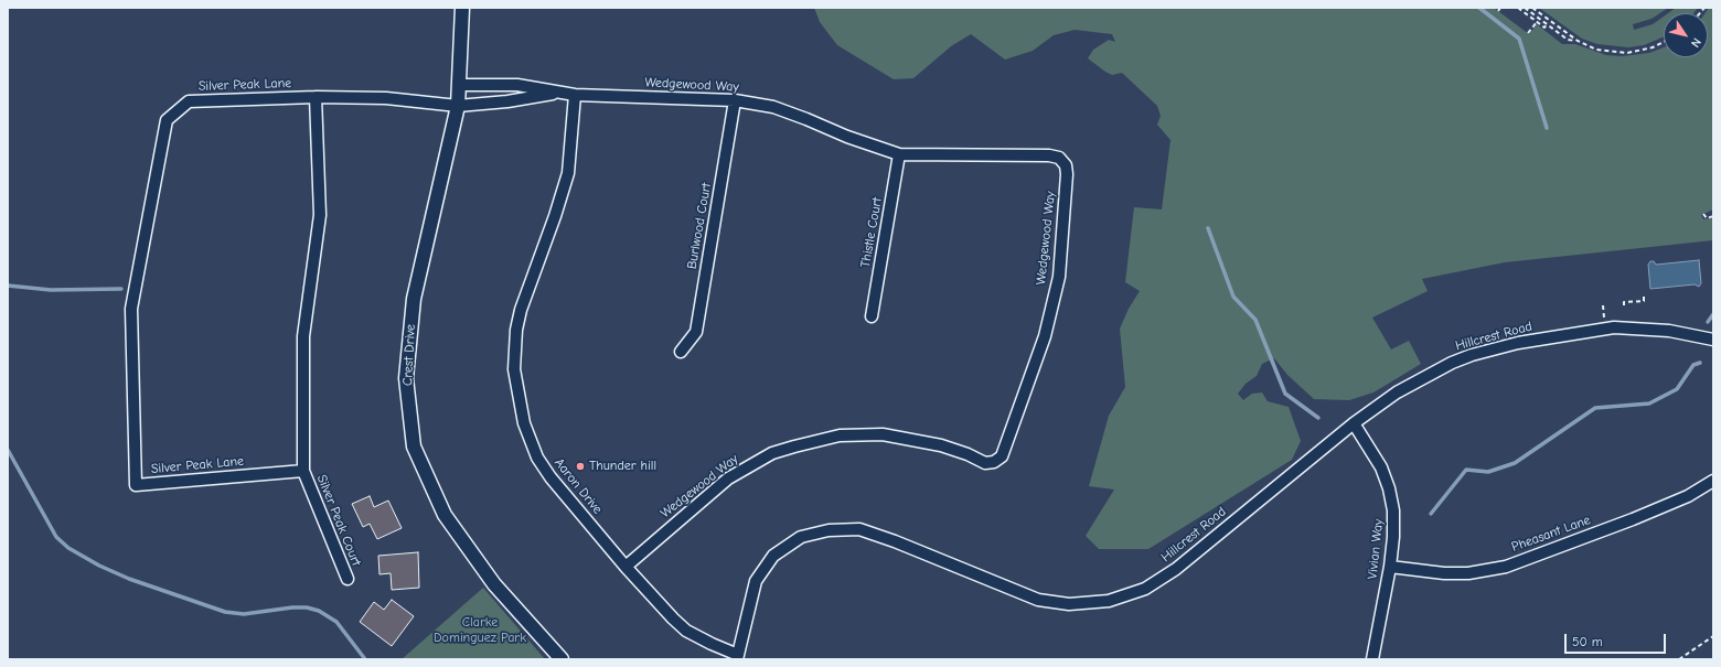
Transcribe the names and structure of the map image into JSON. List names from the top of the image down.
{
  "streets": {
    "street": [
      "Silver Peak Lane",
      "Wedgewood Way",
      "Burlwood Court",
      "Thistle Court",
      "Hillcrest Road",
      "Crest Drive",
      "Aaron Drive",
      "Silver Peak Court",
      "Pheasant Lane",
      "Vivian Way"
    ]
  },
  "crossings": [
    ["Silver Peak Lane", "Wedgewood Way"],
    ["Silver Peak Lane", "Crest Drive"],
    ["Silver Peak Lane", "Silver Peak Court"],
    ["Wedgewood Way", "Burlwood Court"],
    ["Wedgewood Way", "Thistle Court"],
    ["Wedgewood Way", "Crest Drive"],
    ["Wedgewood Way", "Aaron Drive"],
    ["Hillcrest Road", "Aaron Drive"],
    ["Hillcrest Road", "Vivian Way"],
    ["Pheasant Lane", "Vivian Way"]
  ],
  "parks": ["Clarke Dominguez Park"],
  "places": ["Thunder hill"],
  "scale_bar": "50 m",
  "north": "bottom right"
}
